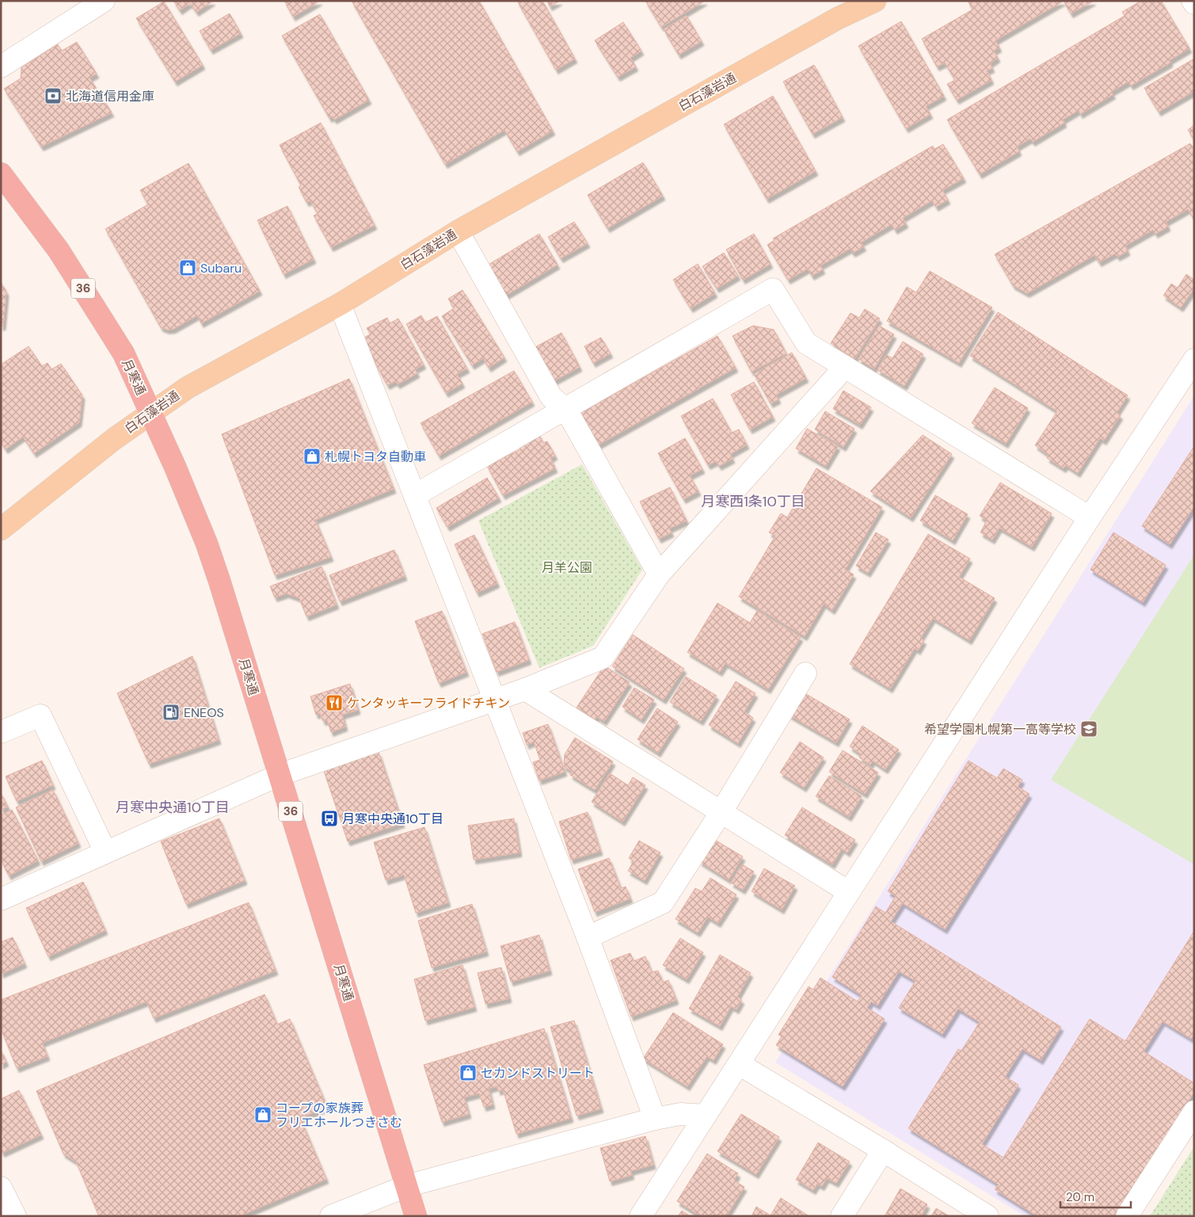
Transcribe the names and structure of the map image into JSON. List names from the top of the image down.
{
  "streets": {
    "highway": ["36", "月寒通"],
    "main road": ["白石藻岩通"]
  },
  "crossings": [
    ["白石藻岩通", "月寒通"]
  ],
  "districts": ["月寒西1条10丁目", "月寒中央通10丁目"],
  "parks": ["月羊公園"],
  "places": {
    "bank": ["北海道信用金庫"],
    "shop": [
      "Subaru",
      "札幌トヨタ自動車",
      "セカンドストリート",
      "コープの家族葬 フリエホールつきさむ"
    ],
    "restaurant": ["ケンタッキーフライドチキン"],
    "fuel station": ["ENEOS"],
    "school or university": ["希望学園札幌第一高等学校"],
    "bus stop": ["月寒中央通10丁目"]
  },
  "scale_bar": "20 m"
}
